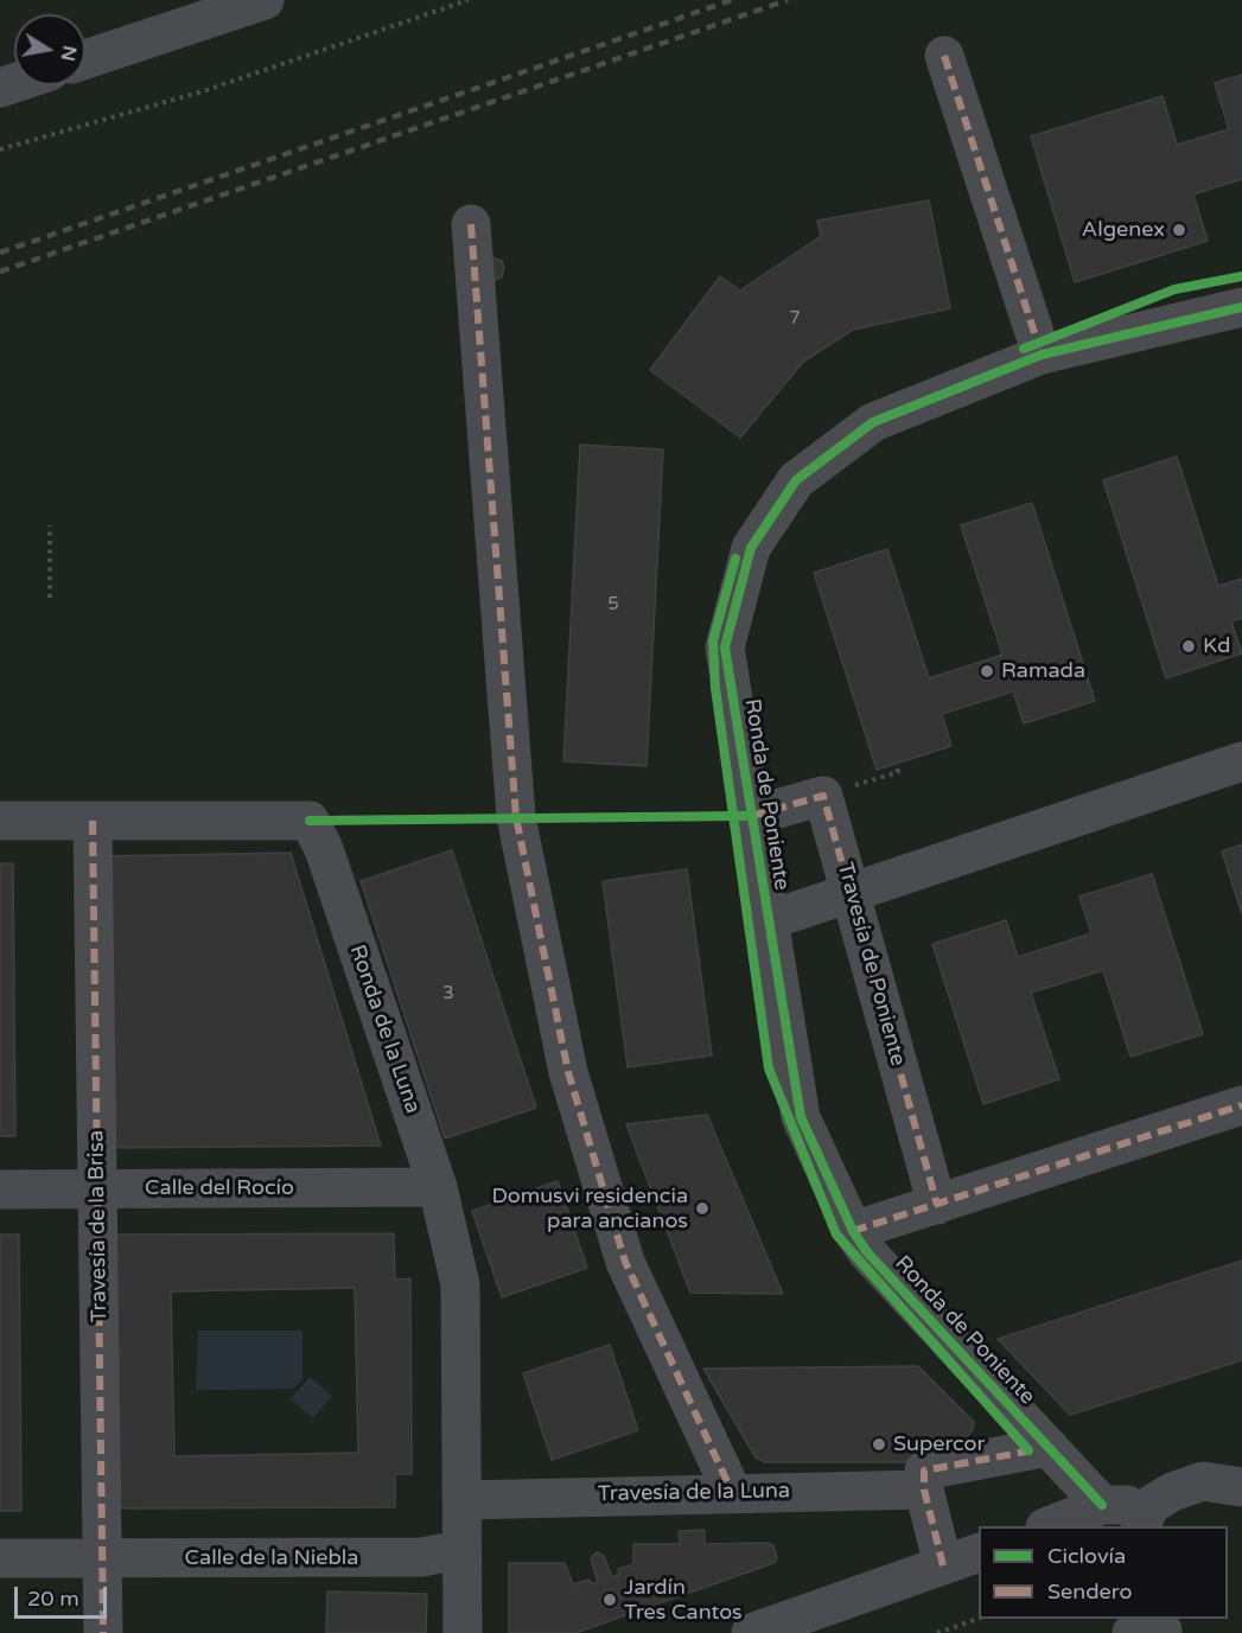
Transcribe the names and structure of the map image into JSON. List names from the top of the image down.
{
  "streets": {
    "street": [
      "Ronda de Poniente",
      "Travesía de Poniente",
      "Ronda de la Luna",
      "Calle del Rocío",
      "Travesía de la Brisa",
      "Travesía de la Luna",
      "Calle de la Niebla"
    ]
  },
  "crossings": [
    ["Ronda de Poniente", "Travesía de Poniente"],
    ["Ronda de la Luna", "Calle del Rocío"],
    ["Ronda de la Luna", "Travesía de la Brisa"],
    ["Ronda de la Luna", "Travesía de la Luna"],
    ["Ronda de la Luna", "Calle de la Niebla"],
    ["Calle del Rocío", "Travesía de la Brisa"],
    ["Travesía de la Brisa", "Calle de la Niebla"]
  ],
  "places": [
    "Algenex",
    "Kd",
    "Ramada",
    "Domusvi residencia para ancianos",
    "Supercor",
    "Jardín Tres Cantos"
  ],
  "house_numbers": ["7", "5", "3"],
  "legend": ["Ciclovía", "Sendero"],
  "scale_bar": "20 m",
  "north": "right"
}
